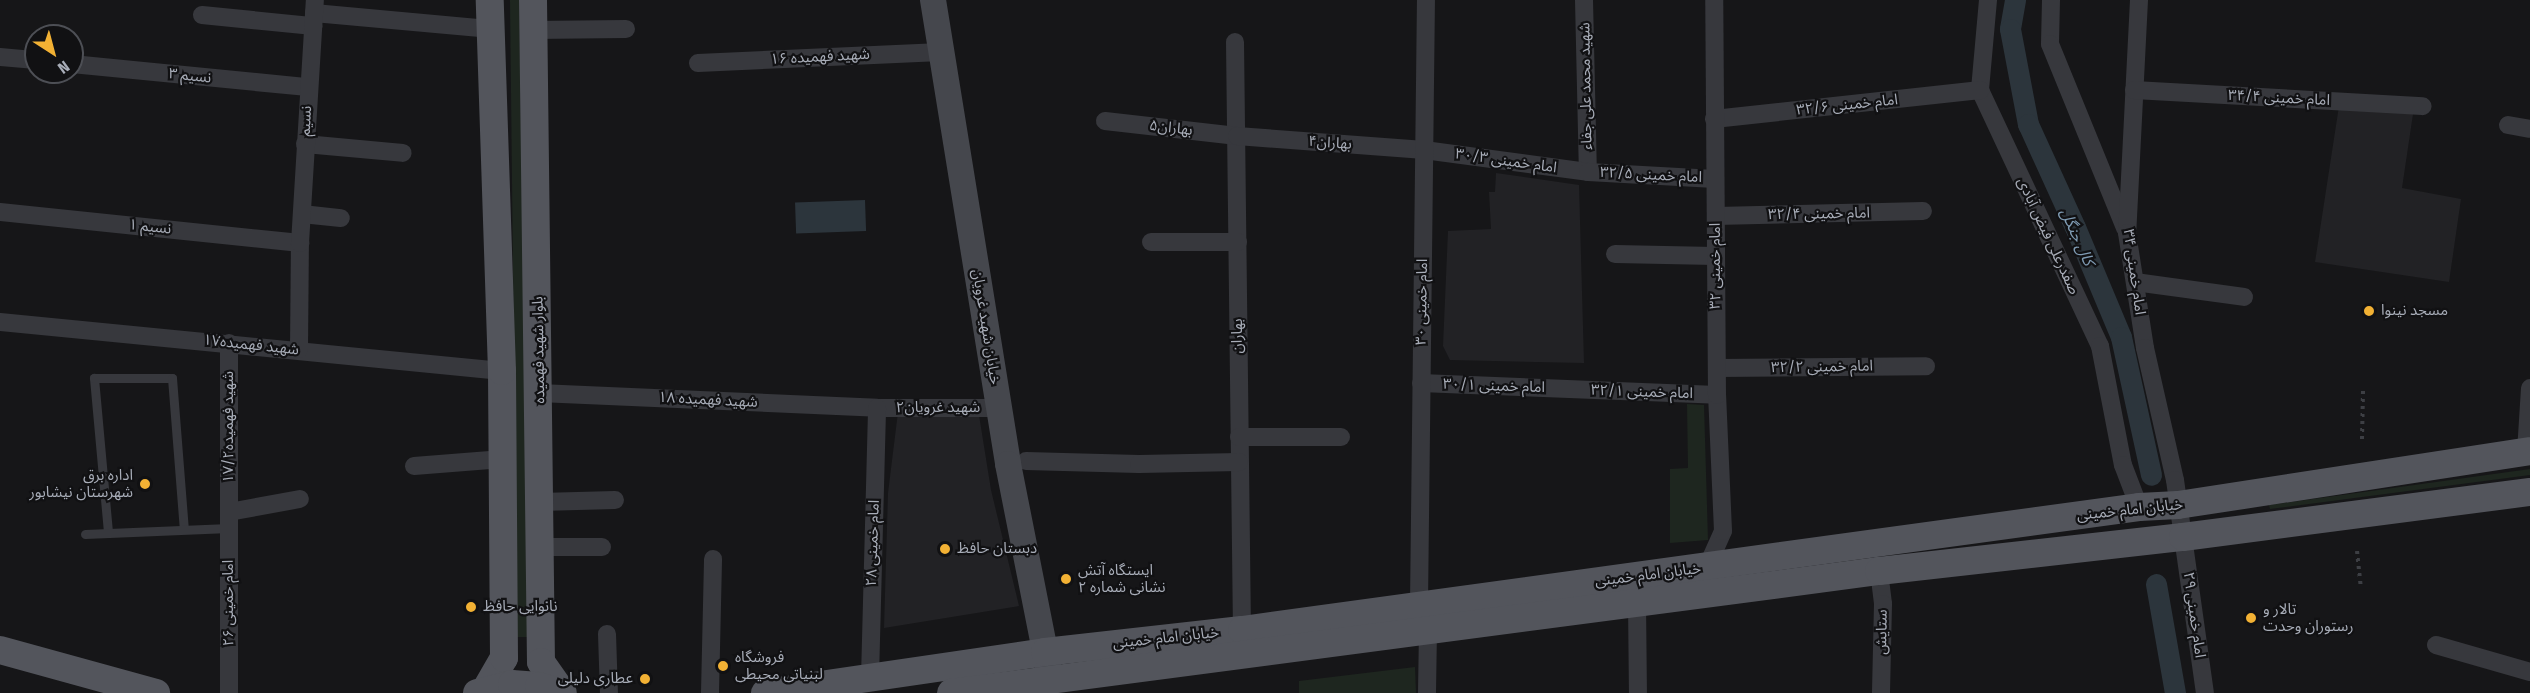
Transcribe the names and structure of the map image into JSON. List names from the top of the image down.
{
  "streets": {
    "main road": ["بلوار شهید فهمیده", "خیابان امام خمینی"],
    "street": [
      "شهید فهمیده ۱۶",
      "نسیم ۳",
      "شهید محمد علی جفاء",
      "امام خمینی ۳۴/۴",
      "امام خمینی ۳۲/۶",
      "نسیم",
      "بهاران۵",
      "بهاران۴",
      "امام خمینی ۳۰/۳",
      "امام خمینی ۳۲/۵",
      "امام خمینی ۳۲/۴",
      "نسیم ۱",
      "صفدرعلی فیض آبادی",
      "امام خمینی ۳۲",
      "امام خمینی ۳۴",
      "امام خمینی ۳۰",
      "خیابان شهید غرویان",
      "بهاران",
      "شهید فهمیده۱۷",
      "امام خمینی ۳۲/۲",
      "امام خمینی ۳۰/۱",
      "امام خمینی ۳۲/۱",
      "شهید فهمیده ۱۸",
      "شهید غرویان۲",
      "شهید فهمیده۱۷/۲",
      "امام خمینی ۲۸",
      "امام خمینی ۲۶",
      "امام خمینی ۲۹",
      "ستایش"
    ]
  },
  "crossings": [
    ["شهید فهمیده ۱۶", "خیابان شهید غرویان"],
    ["نسیم ۳", "نسیم"],
    ["شهید محمد علی جفاء", "امام خمینی ۳۰/۳"],
    ["شهید محمد علی جفاء", "امام خمینی ۳۲/۵"],
    ["امام خمینی ۳۴/۴", "امام خمینی ۳۴"],
    ["امام خمینی ۳۲/۶", "صفدرعلی فیض آبادی"],
    ["امام خمینی ۳۲/۶", "امام خمینی ۳۲"],
    ["نسیم", "نسیم ۱"],
    ["نسیم", "شهید فهمیده۱۷"],
    ["بهاران۵", "بهاران۴"],
    ["بهاران۵", "بهاران"],
    ["بهاران۴", "امام خمینی ۳۰/۳"],
    ["بهاران۴", "امام خمینی ۳۰"],
    ["بهاران۴", "بهاران"],
    ["امام خمینی ۳۰/۳", "امام خمینی ۳۲/۵"],
    ["امام خمینی ۳۰/۳", "امام خمینی ۳۰"],
    ["امام خمینی ۳۲/۵", "امام خمینی ۳۲"],
    ["امام خمینی ۳۲/۴", "امام خمینی ۳۲"],
    ["صفدرعلی فیض آبادی", "خیابان امام خمینی"],
    ["امام خمینی ۳۲", "امام خمینی ۳۲/۲"],
    ["امام خمینی ۳۲", "امام خمینی ۳۲/۱"],
    ["امام خمینی ۳۴", "خیابان امام خمینی"],
    ["امام خمینی ۳۴", "امام خمینی ۲۹"],
    ["امام خمینی ۳۰", "امام خمینی ۳۰/۱"],
    ["امام خمینی ۳۰", "خیابان امام خمینی"],
    ["خیابان شهید غرویان", "شهید غرویان۲"],
    ["خیابان شهید غرویان", "خیابان امام خمینی"],
    ["بهاران", "خیابان امام خمینی"],
    ["شهید فهمیده۱۷", "شهید فهمیده۱۷/۲"],
    ["بلوار شهید فهمیده", "شهید فهمیده ۱۸"],
    ["امام خمینی ۳۰/۱", "امام خمینی ۳۲/۱"],
    ["شهید فهمیده ۱۸", "شهید غرویان۲"],
    ["شهید فهمیده ۱۸", "امام خمینی ۲۸"],
    ["شهید غرویان۲", "امام خمینی ۲۸"],
    ["شهید فهمیده۱۷/۲", "امام خمینی ۲۶"],
    ["خیابان امام خمینی", "امام خمینی ۲۸"],
    ["خیابان امام خمینی", "امام خمینی ۲۹"],
    ["خیابان امام خمینی", "ستایش"]
  ],
  "water": ["کال جنگل"],
  "places": [
    "مسجد نینوا",
    "اداره برق شهرستان نیشابور",
    "دبستان حافظ",
    "ایستگاه آتش نشانی شماره ۲",
    "نانوایی حافظ",
    "تالار و رستوران وحدت",
    "فروشگاه لبنیاتی محیطی",
    "عطاری دلیلی"
  ],
  "north": "bottom right"
}
